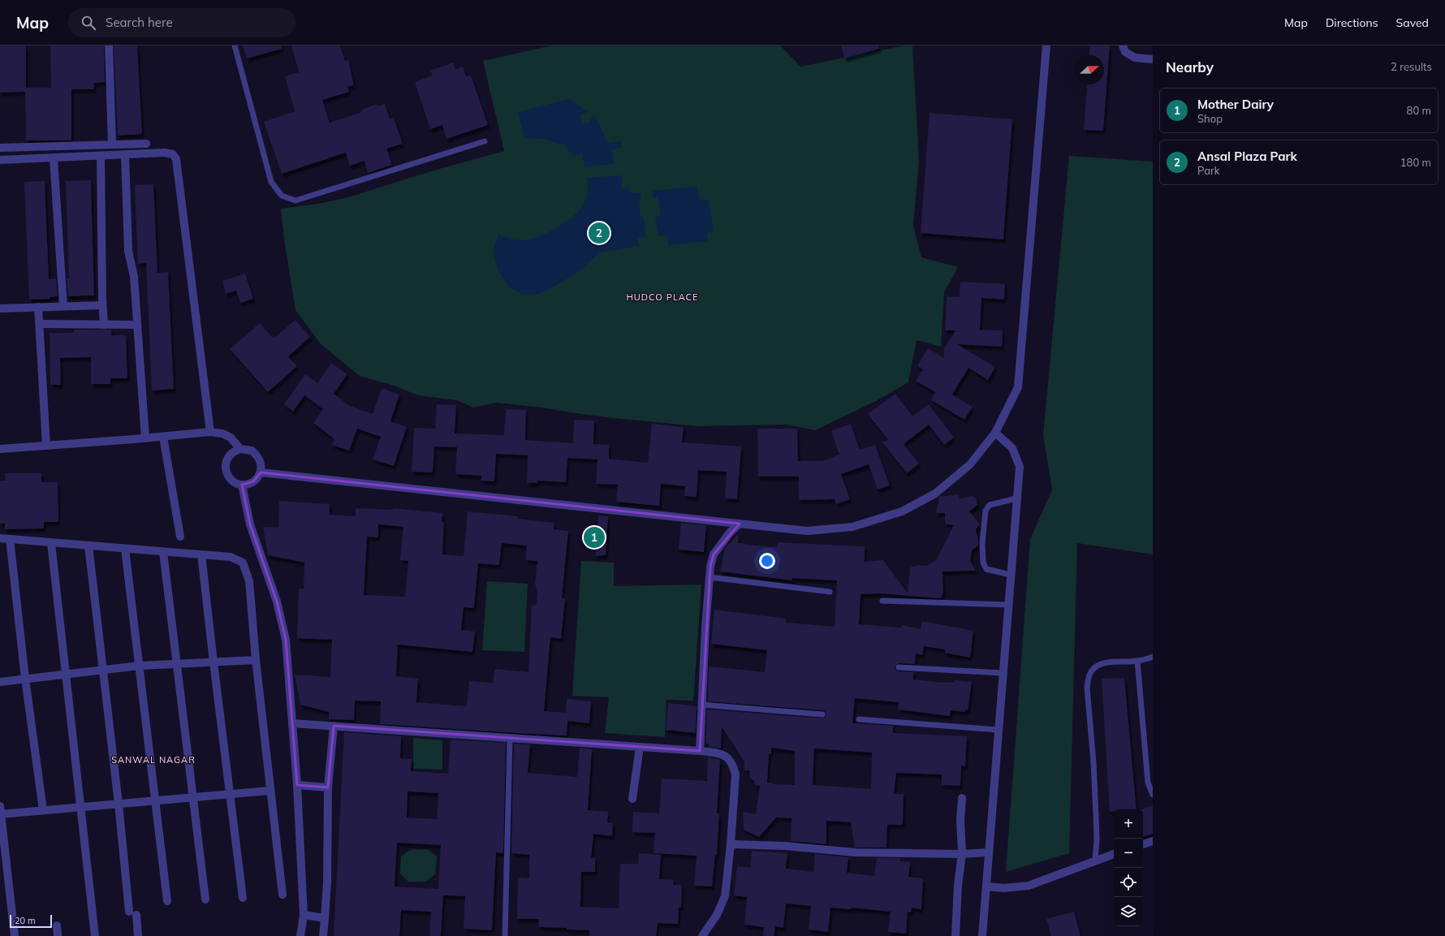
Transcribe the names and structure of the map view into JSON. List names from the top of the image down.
{
  "districts": ["HUDCO PLACE", "SANWAL NAGAR"],
  "scale_bar": "20 m",
  "north": "right",
  "page": {
    "header": "Map",
    "search": "Search here",
    "nav": ["Map", "Directions", "Saved"],
    "heading": ["Nearby", "2 results"],
    "list": [
      {
        "mark": "1",
        "name": "Mother Dairy",
        "note": "Shop",
        "value": "80 m"
      },
      {
        "mark": "2",
        "name": "Ansal Plaza Park",
        "note": "Park",
        "value": "180 m"
      }
    ],
    "pins": ["2", "1"],
    "map_buttons": ["+", "−"],
    "scale": "20 m"
  }
}
